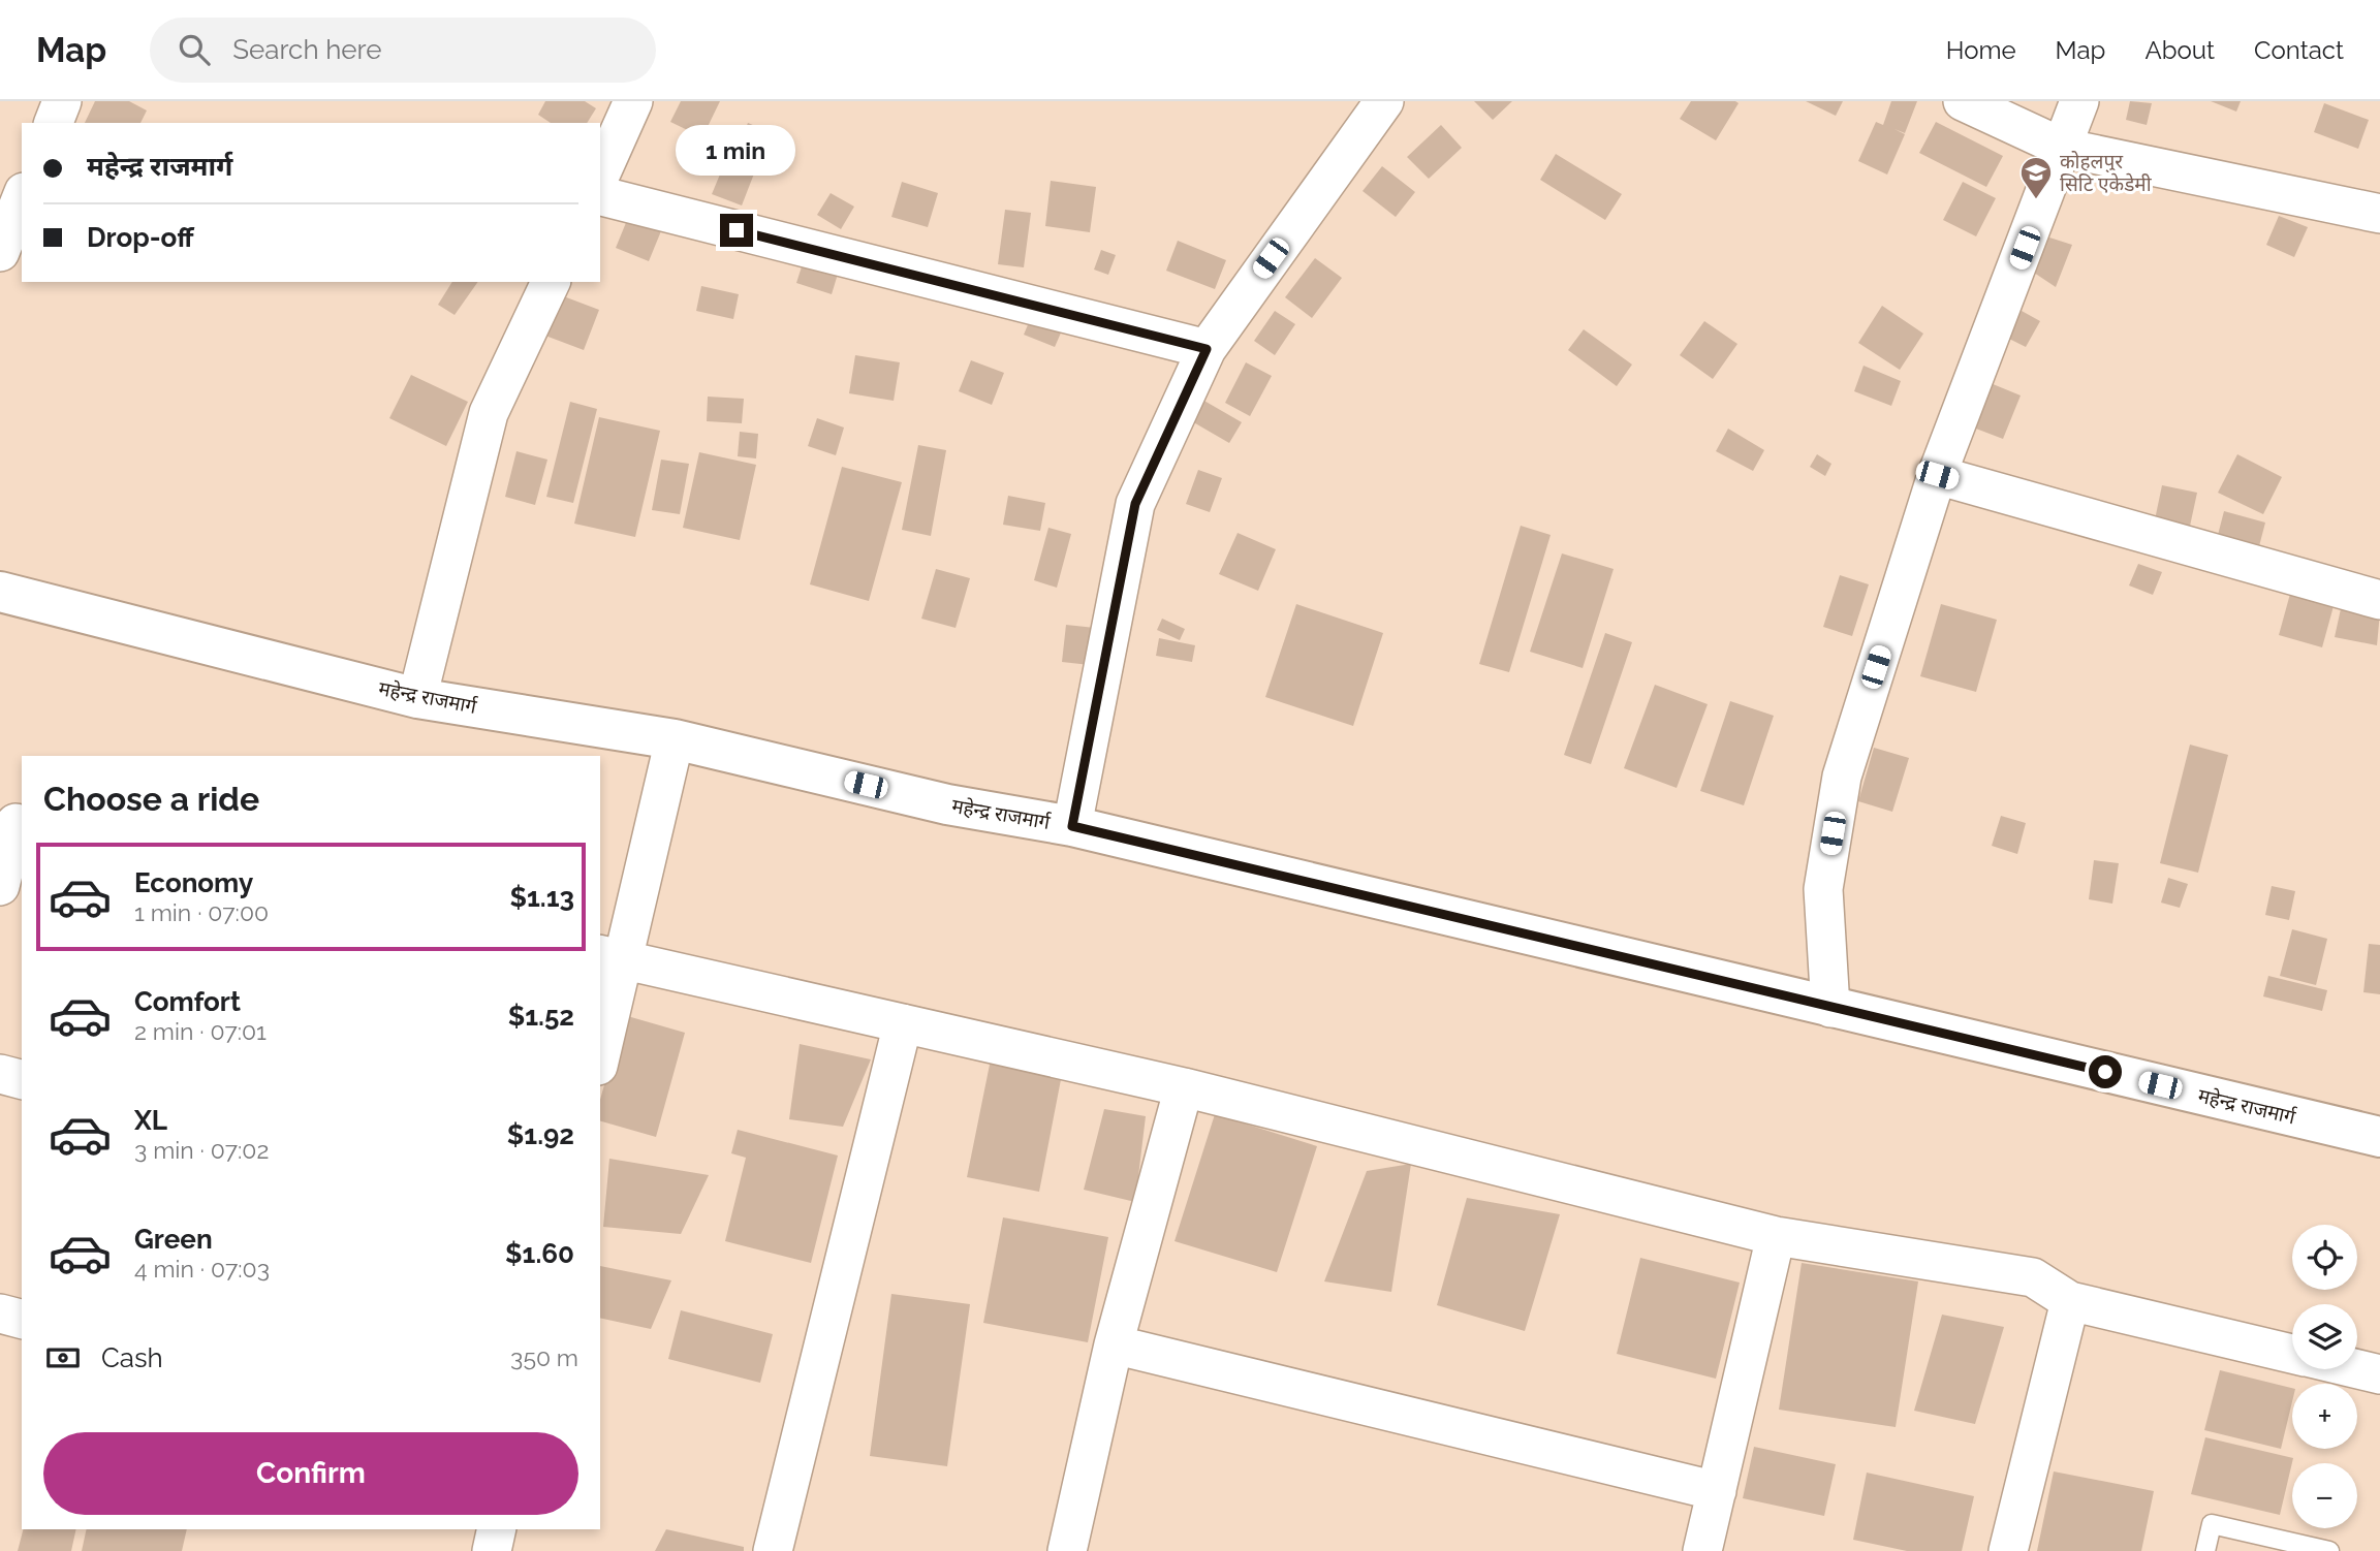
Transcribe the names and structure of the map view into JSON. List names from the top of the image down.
{
  "streets": {
    "highway": ["महेन्द्र राजमार्ग"]
  },
  "places": {
    "school or university": ["कोहलपुर सिटि एकेडेमी"]
  },
  "page": {
    "header": "Map",
    "search": "Search here",
    "nav": [
      "Home",
      "Map",
      "About",
      "Contact"
    ],
    "banner": ["महेन्द्र राजमार्ग", "Drop-off"],
    "bubble": "1 min",
    "heading": "Choose a ride",
    "list": [
      {
        "name": "Economy",
        "note": "1 min · 07:00",
        "value": "$1.13"
      },
      {
        "name": "Comfort",
        "note": "2 min · 07:01",
        "value": "$1.52"
      },
      {
        "name": "XL",
        "note": "3 min · 07:02",
        "value": "$1.92"
      },
      {
        "name": "Green",
        "note": "4 min · 07:03",
        "value": "$1.60"
      }
    ],
    "map_buttons": ["+", "−"],
    "pay": ["Cash", "350 m"],
    "buttons": "Confirm"
  }
}
